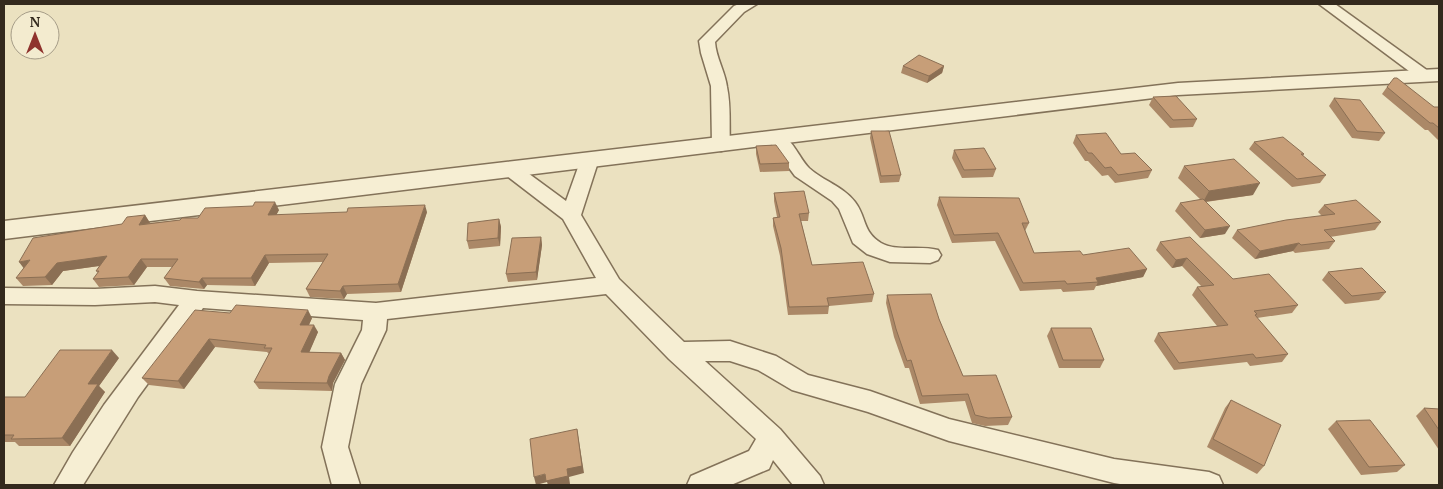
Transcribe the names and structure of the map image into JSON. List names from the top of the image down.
{
  "north": "top"
}
